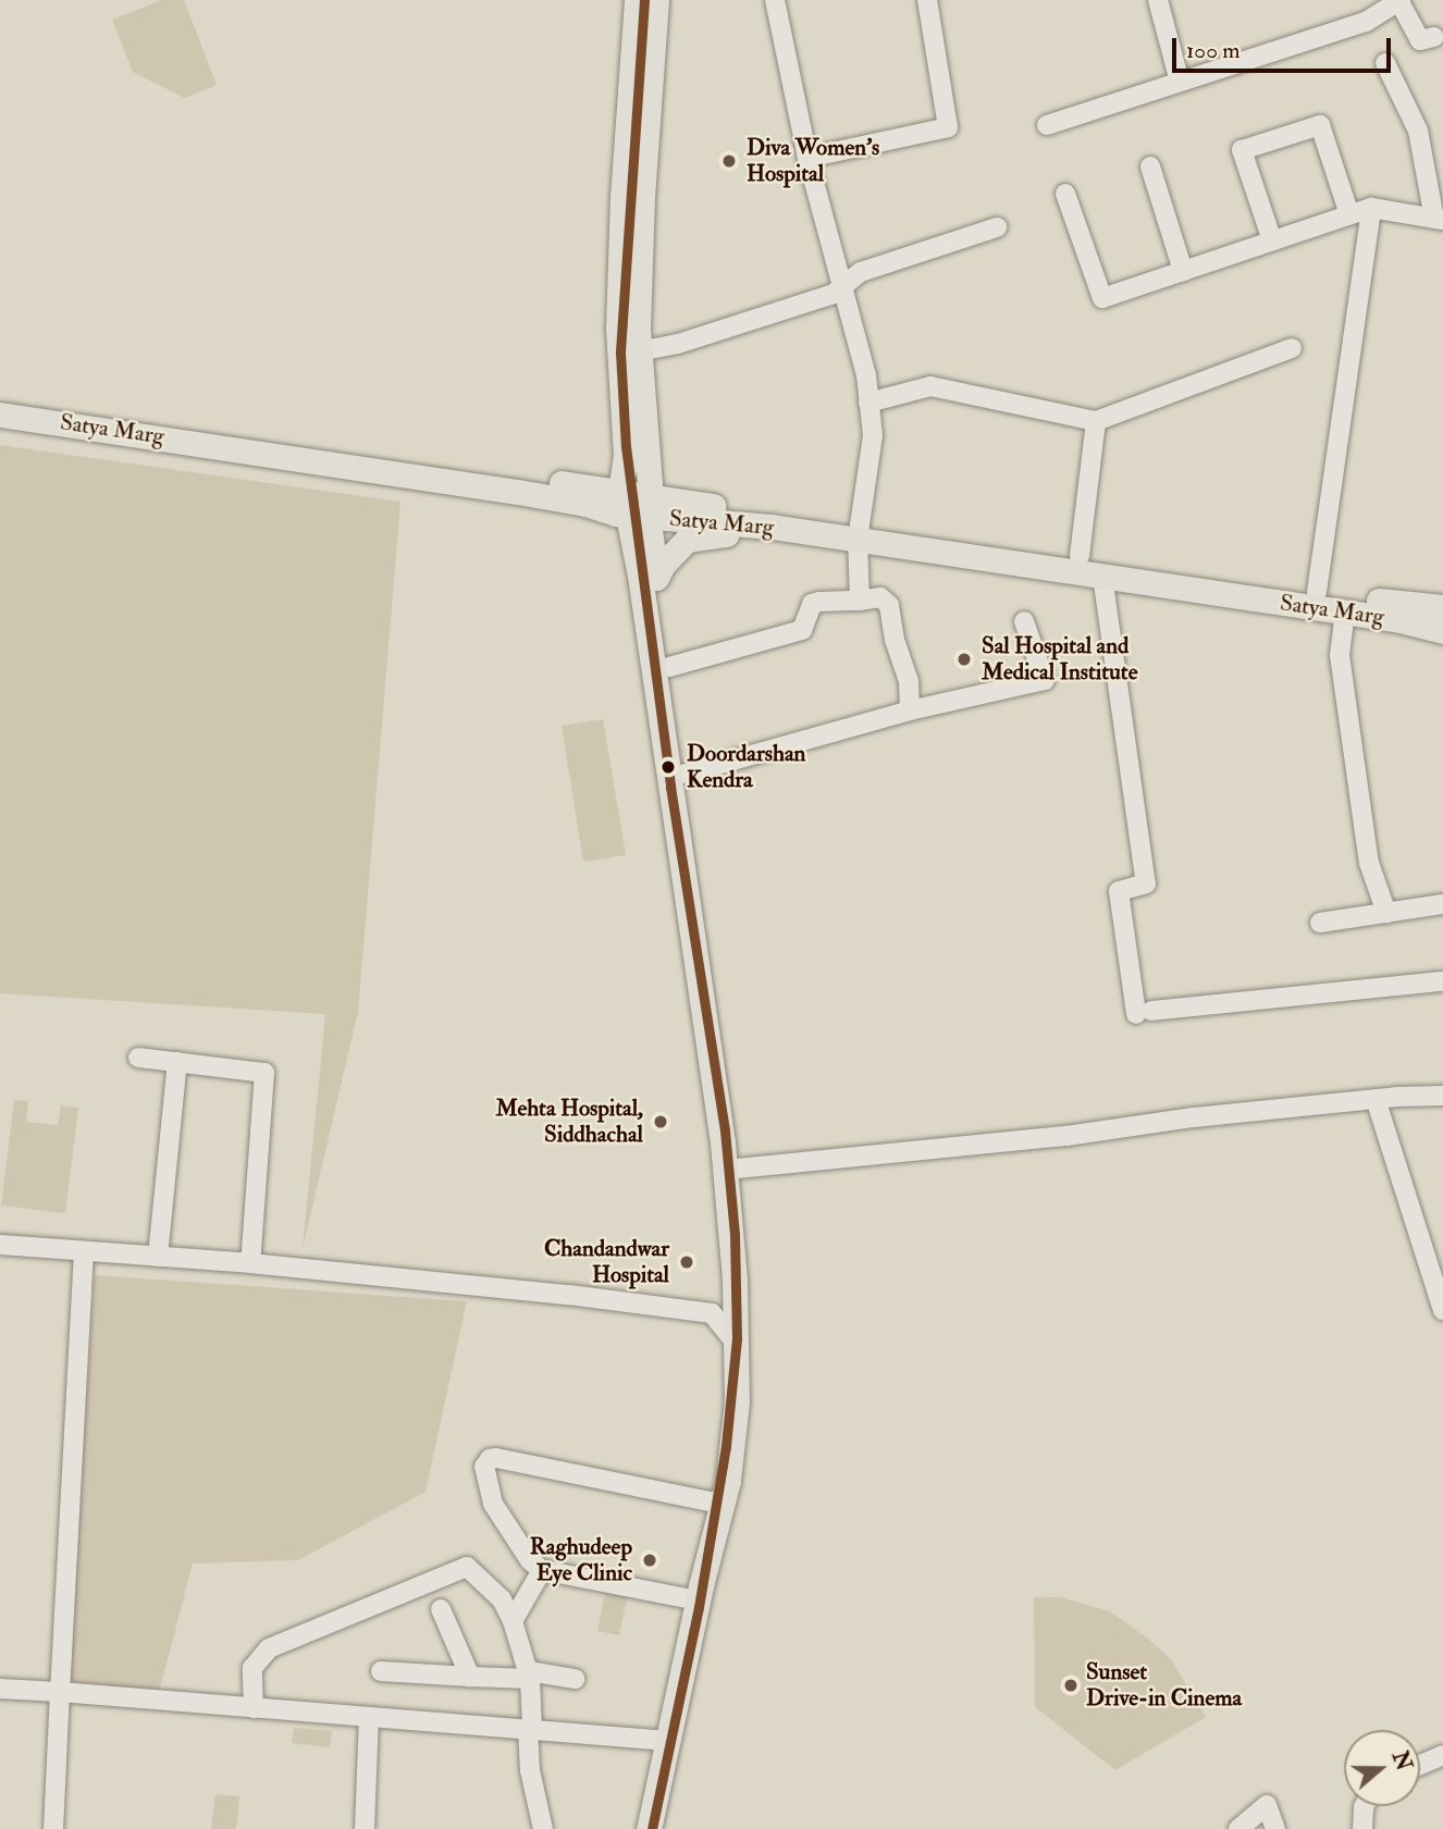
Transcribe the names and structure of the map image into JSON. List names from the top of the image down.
{
  "streets": {
    "main road": ["Satya Marg"]
  },
  "places": [
    "Diva Women's Hospital",
    "Sal Hospital and Medical Institute",
    "Doordarshan Kendra",
    "Mehta Hospital, Siddhachal",
    "Chandandwar Hospital",
    "Raghudeep Eye Clinic",
    "Sunset Drive-in Cinema"
  ],
  "scale_bar": "100 m",
  "north": "right"
}
